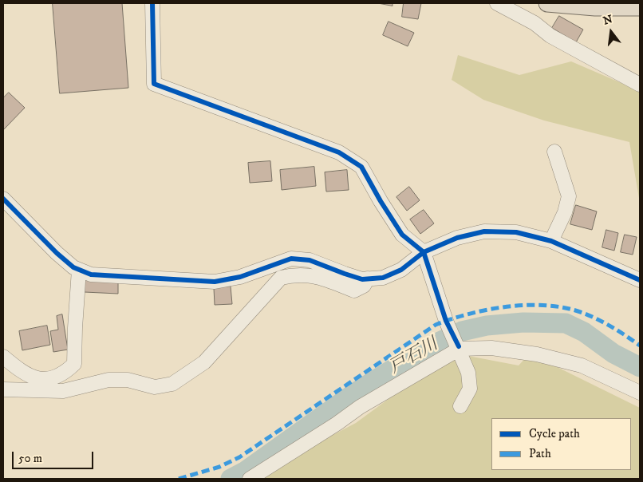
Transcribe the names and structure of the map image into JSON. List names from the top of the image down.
{
  "water": ["戸石川"],
  "legend": ["Cycle path", "Path"],
  "scale_bar": "50 m",
  "north": "top"
}
